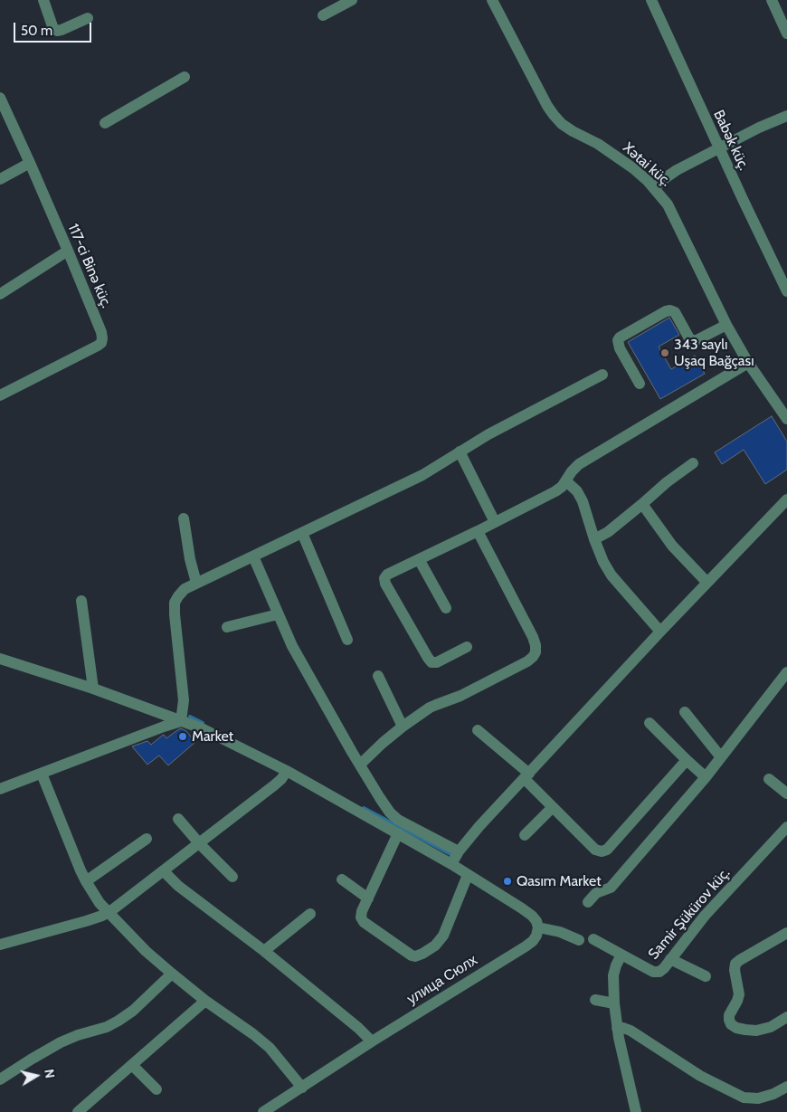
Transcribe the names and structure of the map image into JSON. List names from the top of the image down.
{
  "streets": {
    "street": [
      "Babək küç.",
      "Xətai küç.",
      "117-ci Binə küç.",
      "Samir Şükürov küç.",
      "улица Сюлх"
    ]
  },
  "places": ["343 saylı Uşaq Bağçası", "Market", "Qasım Market"],
  "scale_bar": "50 m",
  "north": "right"
}
